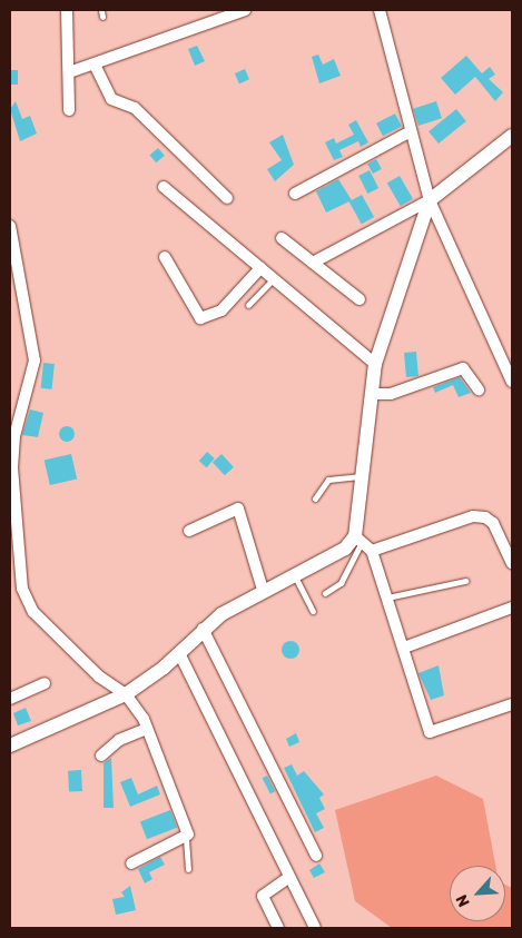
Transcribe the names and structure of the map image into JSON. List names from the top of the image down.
{
  "north": "bottom left"
}
